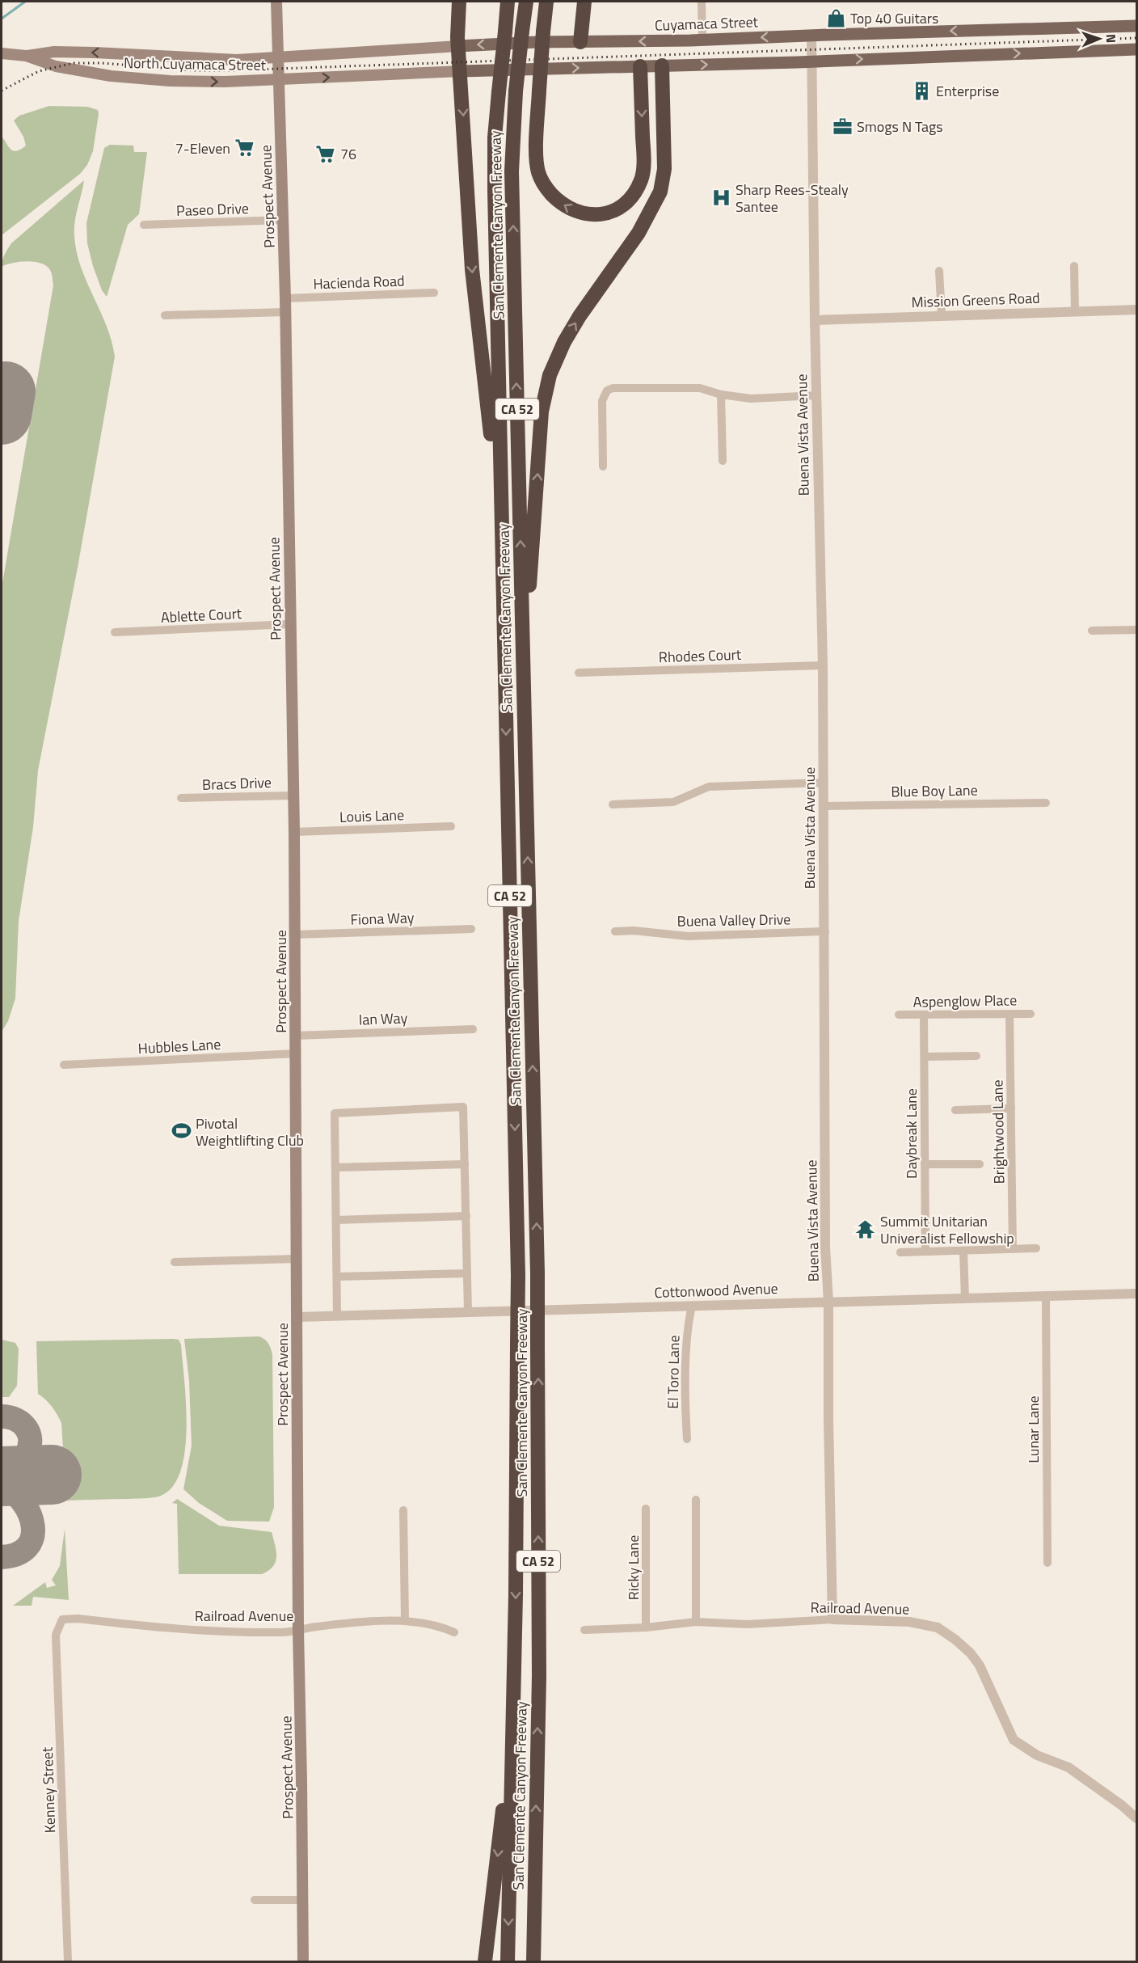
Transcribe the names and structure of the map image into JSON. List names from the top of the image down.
{
  "streets": {
    "highway": ["San Clemente Canyon Freeway", "CA 52"],
    "main road": ["Cuyamaca Street", "North Cuyamaca Street", "Prospect Avenue"],
    "street": [
      "Paseo Drive",
      "Hacienda Road",
      "Mission Greens Road",
      "Buena Vista Avenue",
      "Ablette Court",
      "Rhodes Court",
      "Bracs Drive",
      "Blue Boy Lane",
      "Louis Lane",
      "Fiona Way",
      "Buena Valley Drive",
      "Aspenglow Place",
      "Ian Way",
      "Hubbles Lane",
      "Brightwood Lane",
      "Daybreak Lane",
      "Cottonwood Avenue",
      "El Toro Lane",
      "Lunar Lane",
      "Ricky Lane",
      "Railroad Avenue",
      "Kenney Street"
    ]
  },
  "crossings": [
    ["Cuyamaca Street", "North Cuyamaca Street"],
    ["Cuyamaca Street", "Prospect Avenue"],
    ["Cuyamaca Street", "Buena Vista Avenue"],
    ["North Cuyamaca Street", "Prospect Avenue"],
    ["Prospect Avenue", "Paseo Drive"],
    ["Prospect Avenue", "Hacienda Road"],
    ["Prospect Avenue", "Ablette Court"],
    ["Prospect Avenue", "Bracs Drive"],
    ["Prospect Avenue", "Louis Lane"],
    ["Prospect Avenue", "Fiona Way"],
    ["Prospect Avenue", "Ian Way"],
    ["Prospect Avenue", "Hubbles Lane"],
    ["Prospect Avenue", "Cottonwood Avenue"],
    ["Prospect Avenue", "Railroad Avenue"],
    ["Mission Greens Road", "Buena Vista Avenue"],
    ["Buena Vista Avenue", "Rhodes Court"],
    ["Buena Vista Avenue", "Blue Boy Lane"],
    ["Buena Vista Avenue", "Buena Valley Drive"],
    ["Buena Vista Avenue", "Cottonwood Avenue"],
    ["Buena Vista Avenue", "Railroad Avenue"],
    ["Aspenglow Place", "Brightwood Lane"],
    ["Aspenglow Place", "Daybreak Lane"],
    ["Cottonwood Avenue", "El Toro Lane"],
    ["Cottonwood Avenue", "Lunar Lane"],
    ["Ricky Lane", "Railroad Avenue"],
    ["Railroad Avenue", "Kenney Street"]
  ],
  "places": {
    "shop": ["Top 40 Guitars"],
    "building": ["Enterprise"],
    "office": ["Smogs N Tags"],
    "supermarket": ["7-Eleven", "76"],
    "hospital": ["Sharp Rees-Stealy Santee"],
    "sports": ["Pivotal Weightlifting Club"],
    "temple": ["Summit Unitarian Univeralist Fellowship"]
  },
  "north": "right"
}
